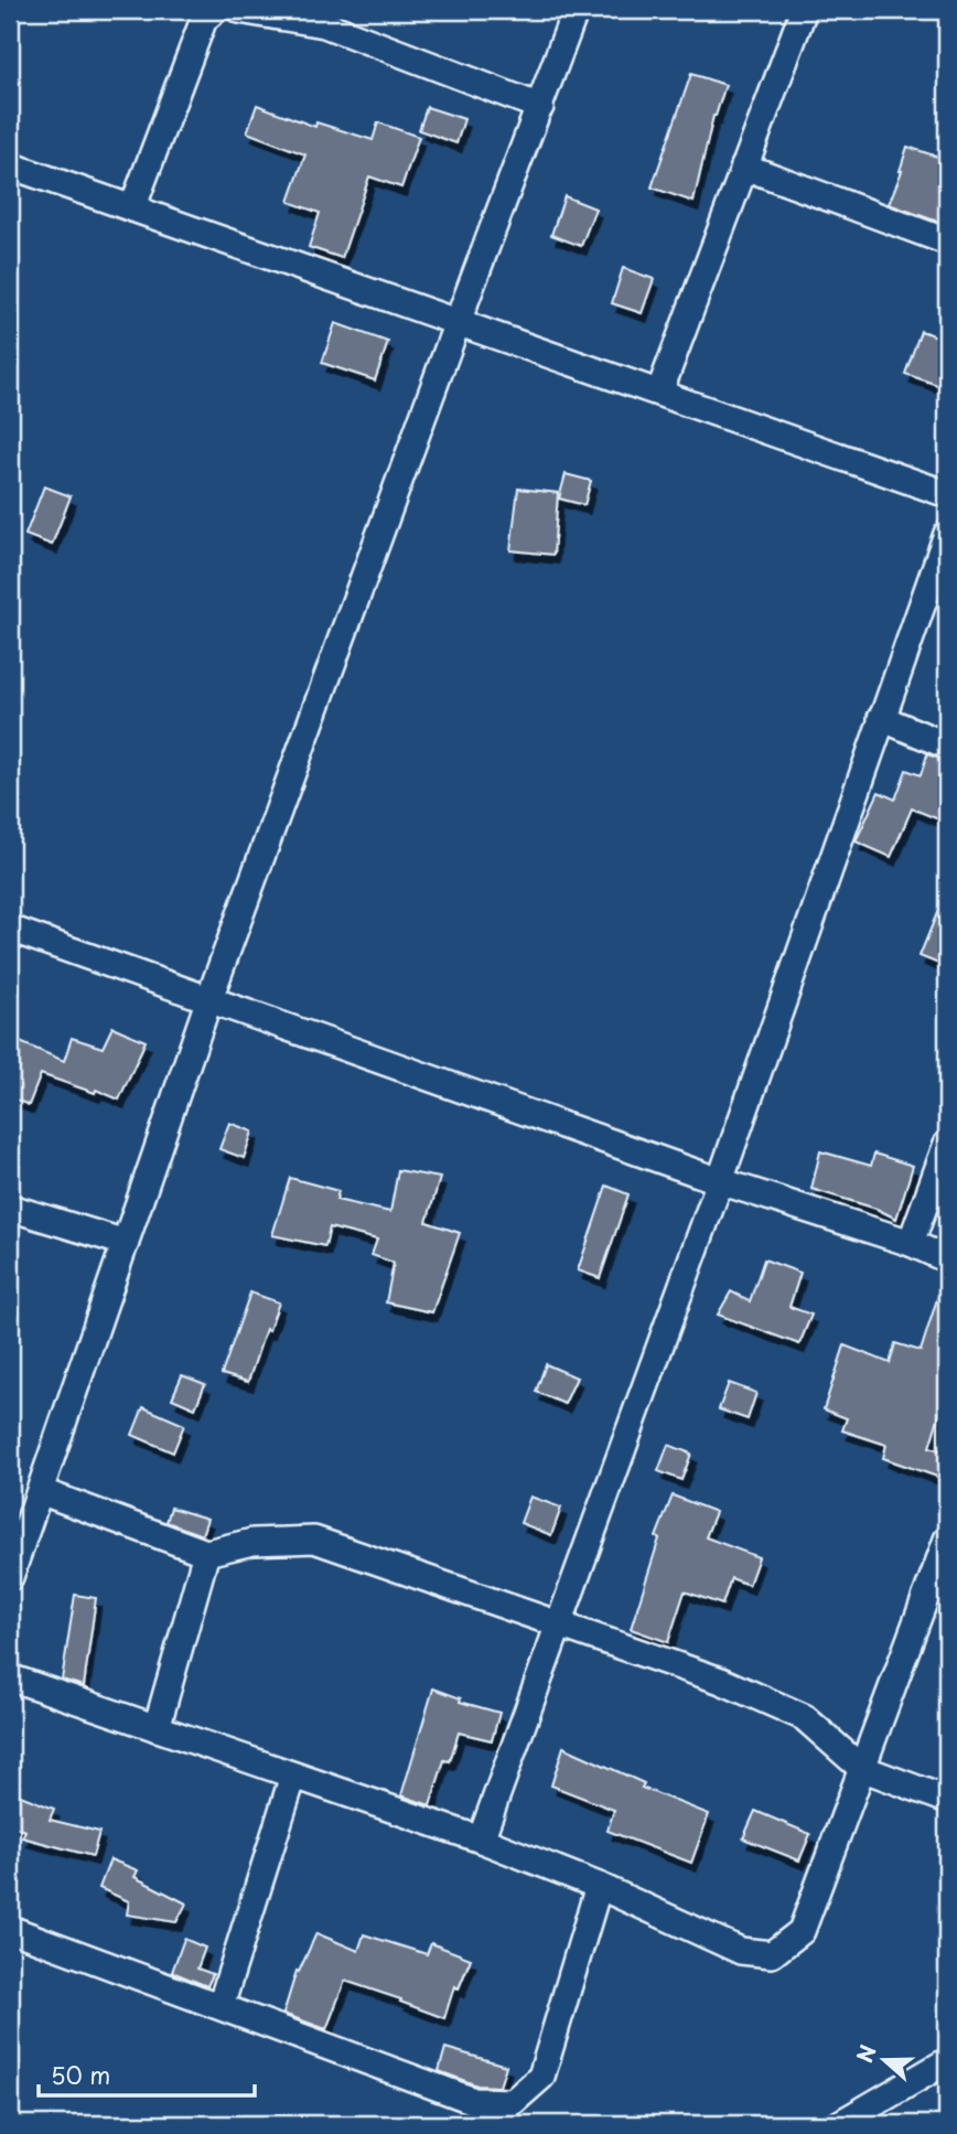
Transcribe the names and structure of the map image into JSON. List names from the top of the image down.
{
  "scale_bar": "50 m",
  "north": "left"
}
